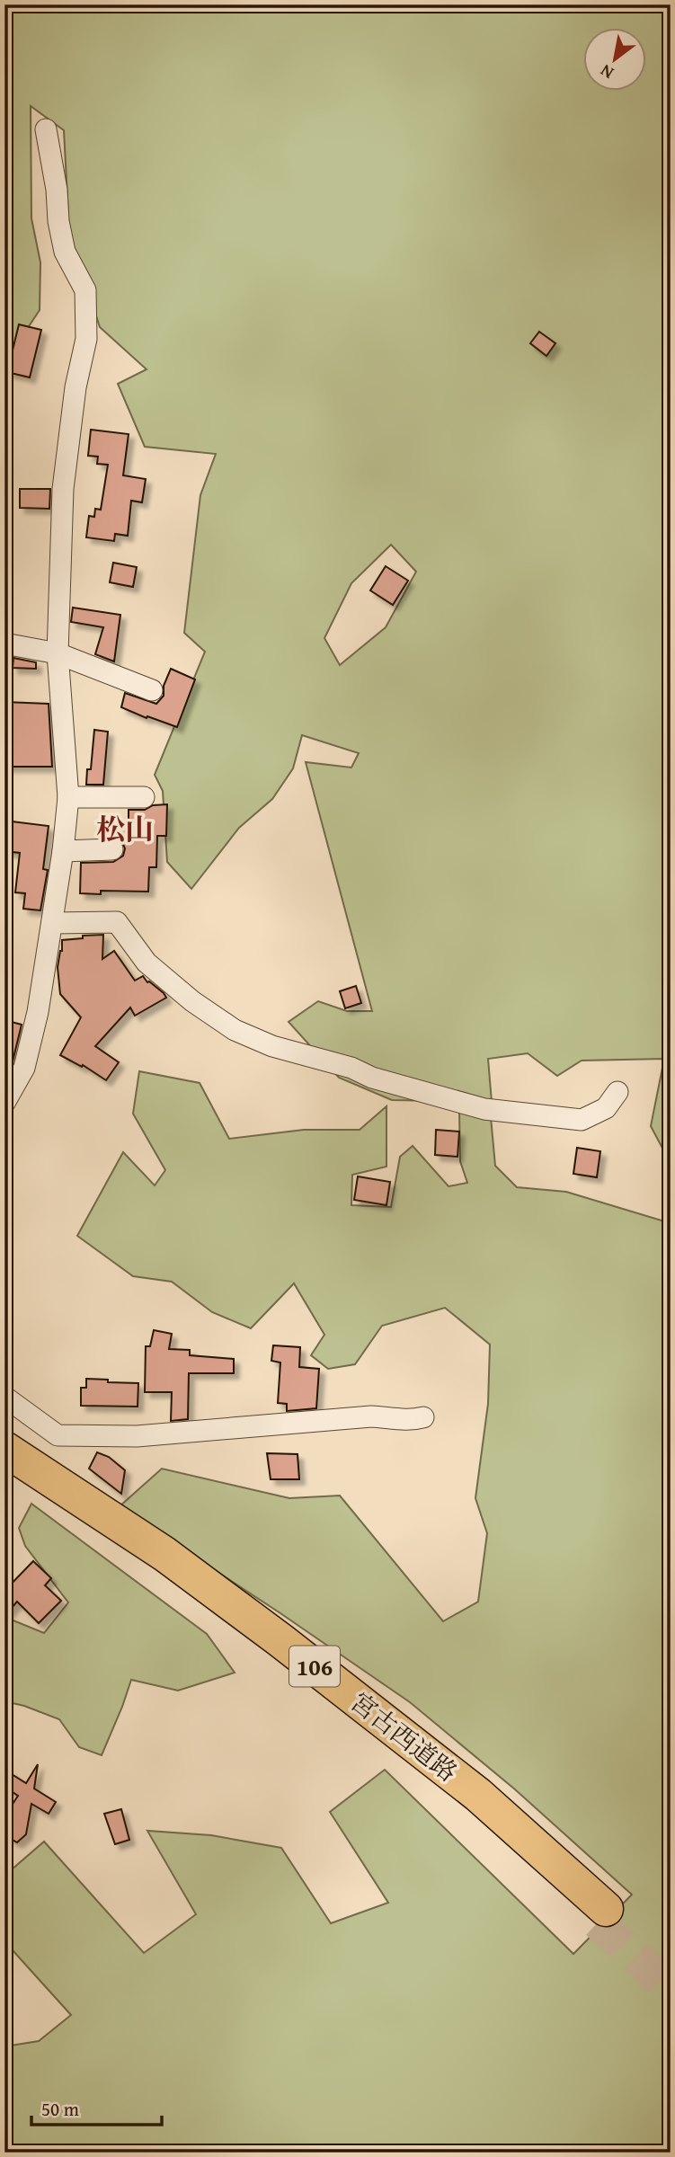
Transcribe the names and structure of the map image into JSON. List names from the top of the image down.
{
  "streets": {
    "highway": ["106", "宮古西道路"]
  },
  "districts": ["松山"],
  "scale_bar": "50 m",
  "north": "bottom left"
}
